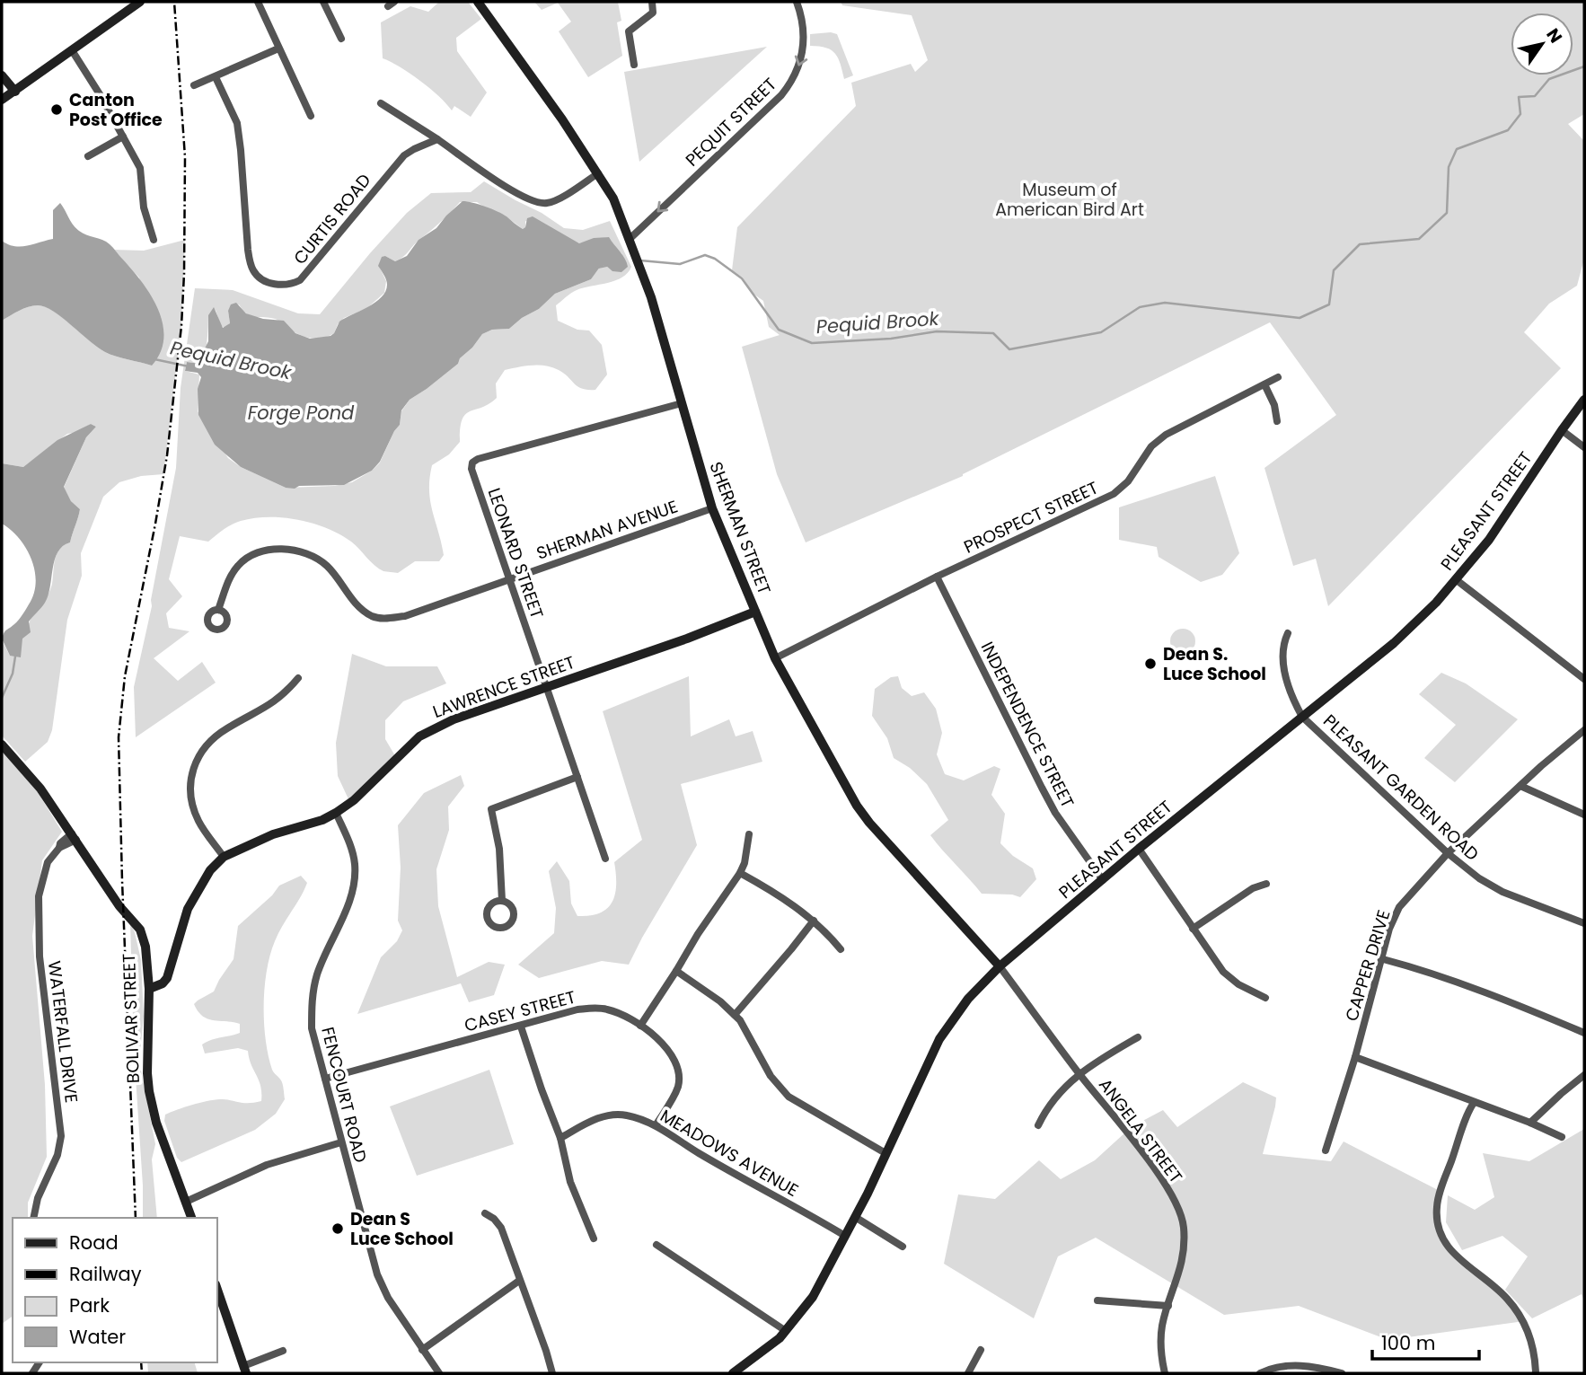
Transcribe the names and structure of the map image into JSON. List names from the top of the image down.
{
  "streets": {
    "main road": [
      "PLEASANT STREET",
      "SHERMAN STREET",
      "LAWRENCE STREET",
      "BOLIVAR STREET"
    ],
    "street": [
      "PEQUIT STREET",
      "CURTIS ROAD",
      "PROSPECT STREET",
      "SHERMAN AVENUE",
      "LEONARD STREET",
      "INDEPENDENCE STREET",
      "PLEASANT GARDEN ROAD",
      "CAPPER DRIVE",
      "CASEY STREET",
      "WATERFALL DRIVE",
      "FENCOURT ROAD",
      "ANGELA STREET",
      "MEADOWS AVENUE"
    ]
  },
  "crossings": [
    ["PEQUIT STREET", "SHERMAN STREET"],
    ["PLEASANT STREET", "SHERMAN STREET"],
    ["PLEASANT STREET", "INDEPENDENCE STREET"],
    ["PLEASANT STREET", "PLEASANT GARDEN ROAD"],
    ["PLEASANT STREET", "ANGELA STREET"],
    ["PLEASANT STREET", "MEADOWS AVENUE"],
    ["PROSPECT STREET", "SHERMAN STREET"],
    ["PROSPECT STREET", "INDEPENDENCE STREET"],
    ["SHERMAN STREET", "SHERMAN AVENUE"],
    ["SHERMAN STREET", "LEONARD STREET"],
    ["SHERMAN STREET", "LAWRENCE STREET"],
    ["SHERMAN STREET", "ANGELA STREET"],
    ["SHERMAN AVENUE", "LEONARD STREET"],
    ["LEONARD STREET", "LAWRENCE STREET"],
    ["LAWRENCE STREET", "BOLIVAR STREET"],
    ["LAWRENCE STREET", "FENCOURT ROAD"],
    ["PLEASANT GARDEN ROAD", "CAPPER DRIVE"],
    ["CASEY STREET", "FENCOURT ROAD"],
    ["CASEY STREET", "MEADOWS AVENUE"],
    ["BOLIVAR STREET", "WATERFALL DRIVE"]
  ],
  "one_way": ["PEQUIT STREET"],
  "water": ["Pequid Brook", "Forge Pond"],
  "parks": ["Museum of American Bird Art"],
  "places": ["Canton Post Office", "Dean S. Luce School", "Dean S Luce School"],
  "legend": [
    "Road",
    "Railway",
    "Park",
    "Water"
  ],
  "scale_bar": "100 m",
  "north": "top right"
}
